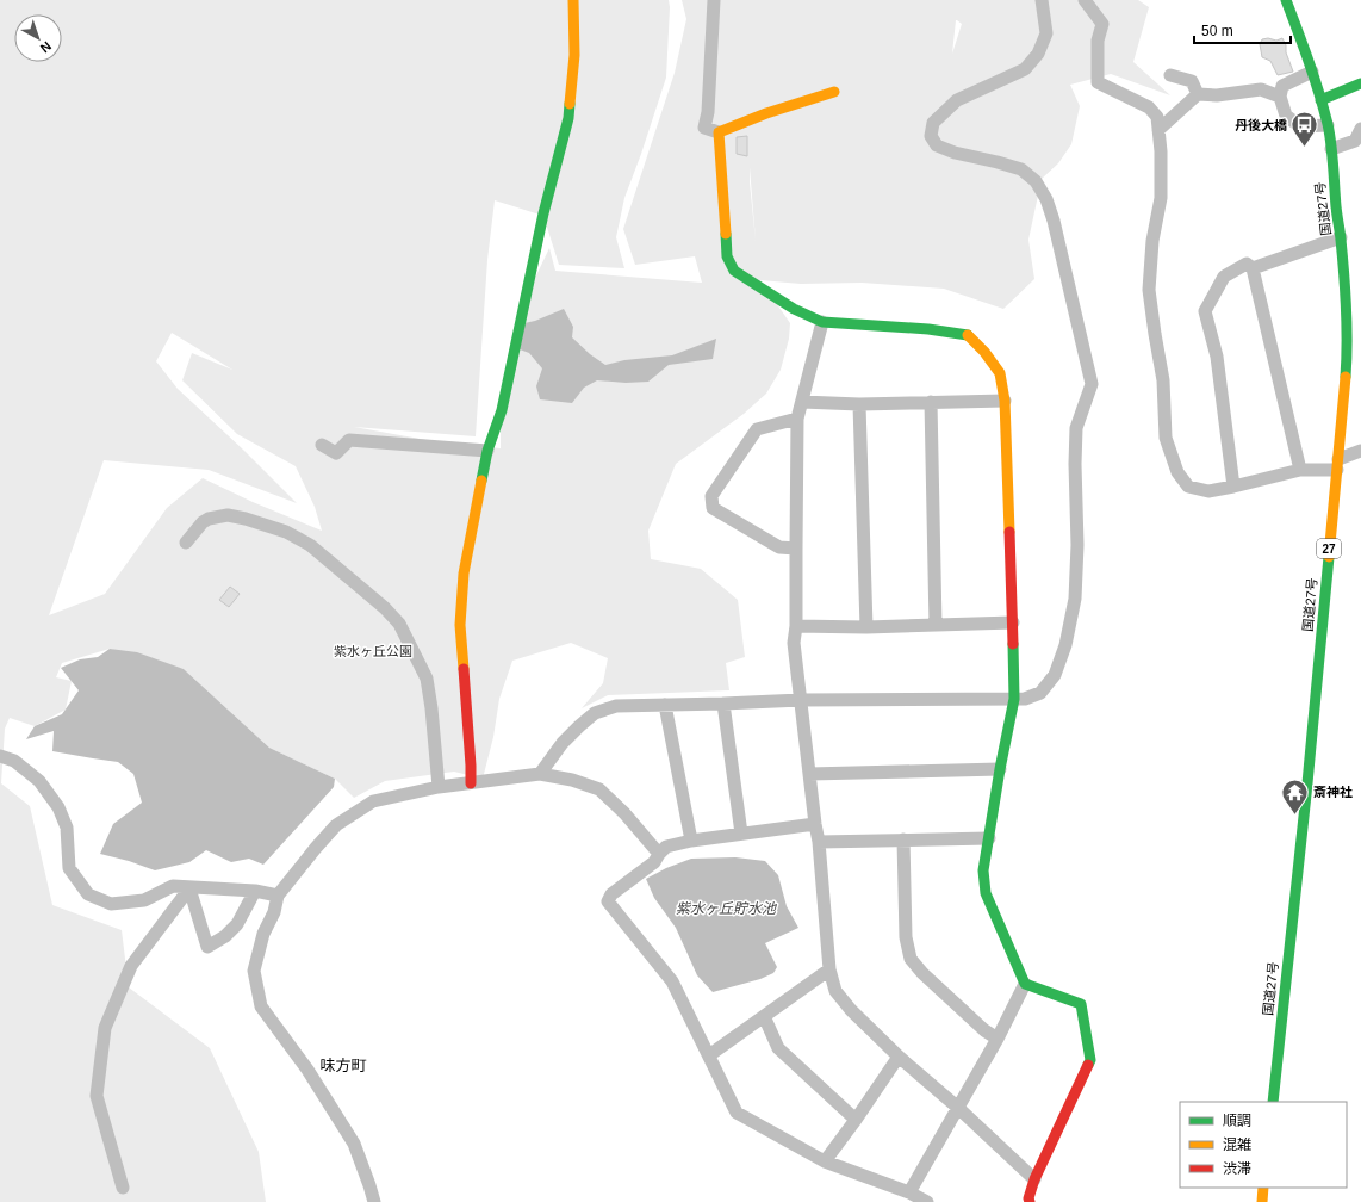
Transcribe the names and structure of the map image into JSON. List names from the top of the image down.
{
  "streets": {
    "main road": ["国道27号", "27"]
  },
  "districts": ["味方町"],
  "water": ["紫水ヶ丘貯水池"],
  "parks": ["紫水ヶ丘公園"],
  "places": {
    "bus stop": ["丹後大橋"],
    "temple": ["斎神社"]
  },
  "legend": ["順調", "混雑", "渋滞"],
  "scale_bar": "50 m",
  "north": "bottom right"
}
